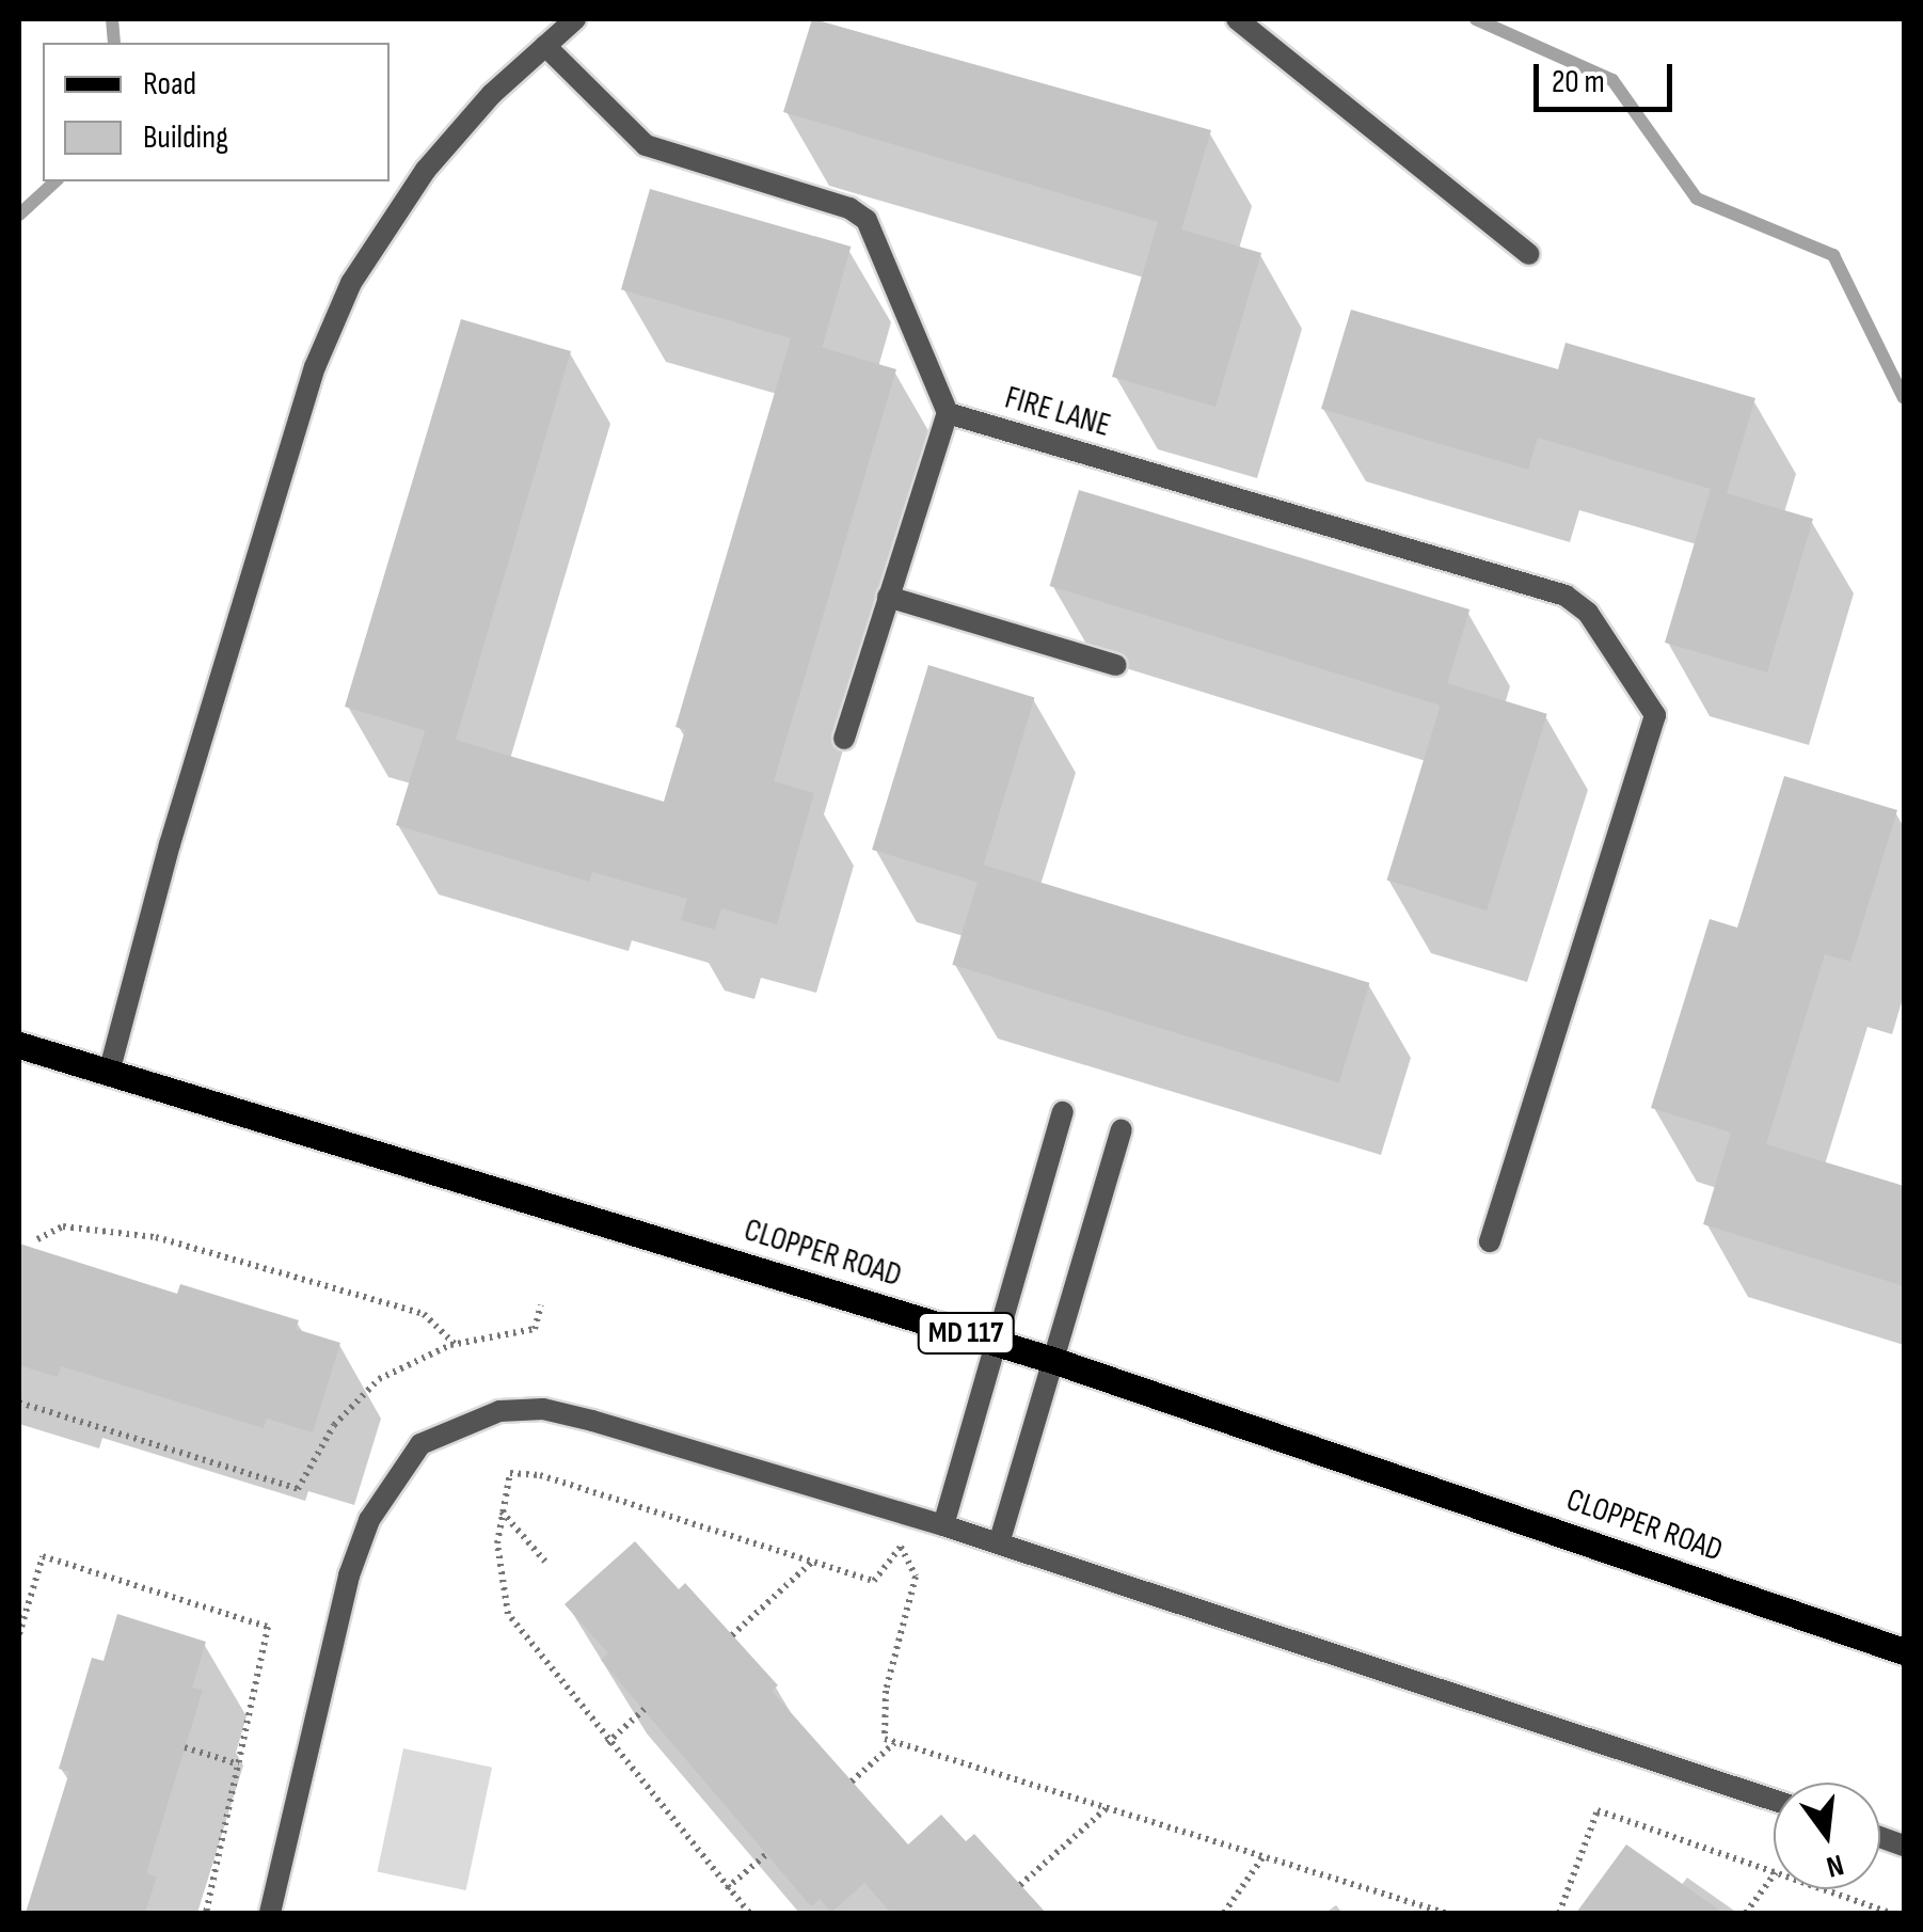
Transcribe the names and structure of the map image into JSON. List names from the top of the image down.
{
  "streets": {
    "main road": ["CLOPPER ROAD", "MD 117"],
    "lane": ["FIRE LANE"]
  },
  "legend": ["Road", "Building"],
  "scale_bar": "20 m",
  "north": "bottom"
}
